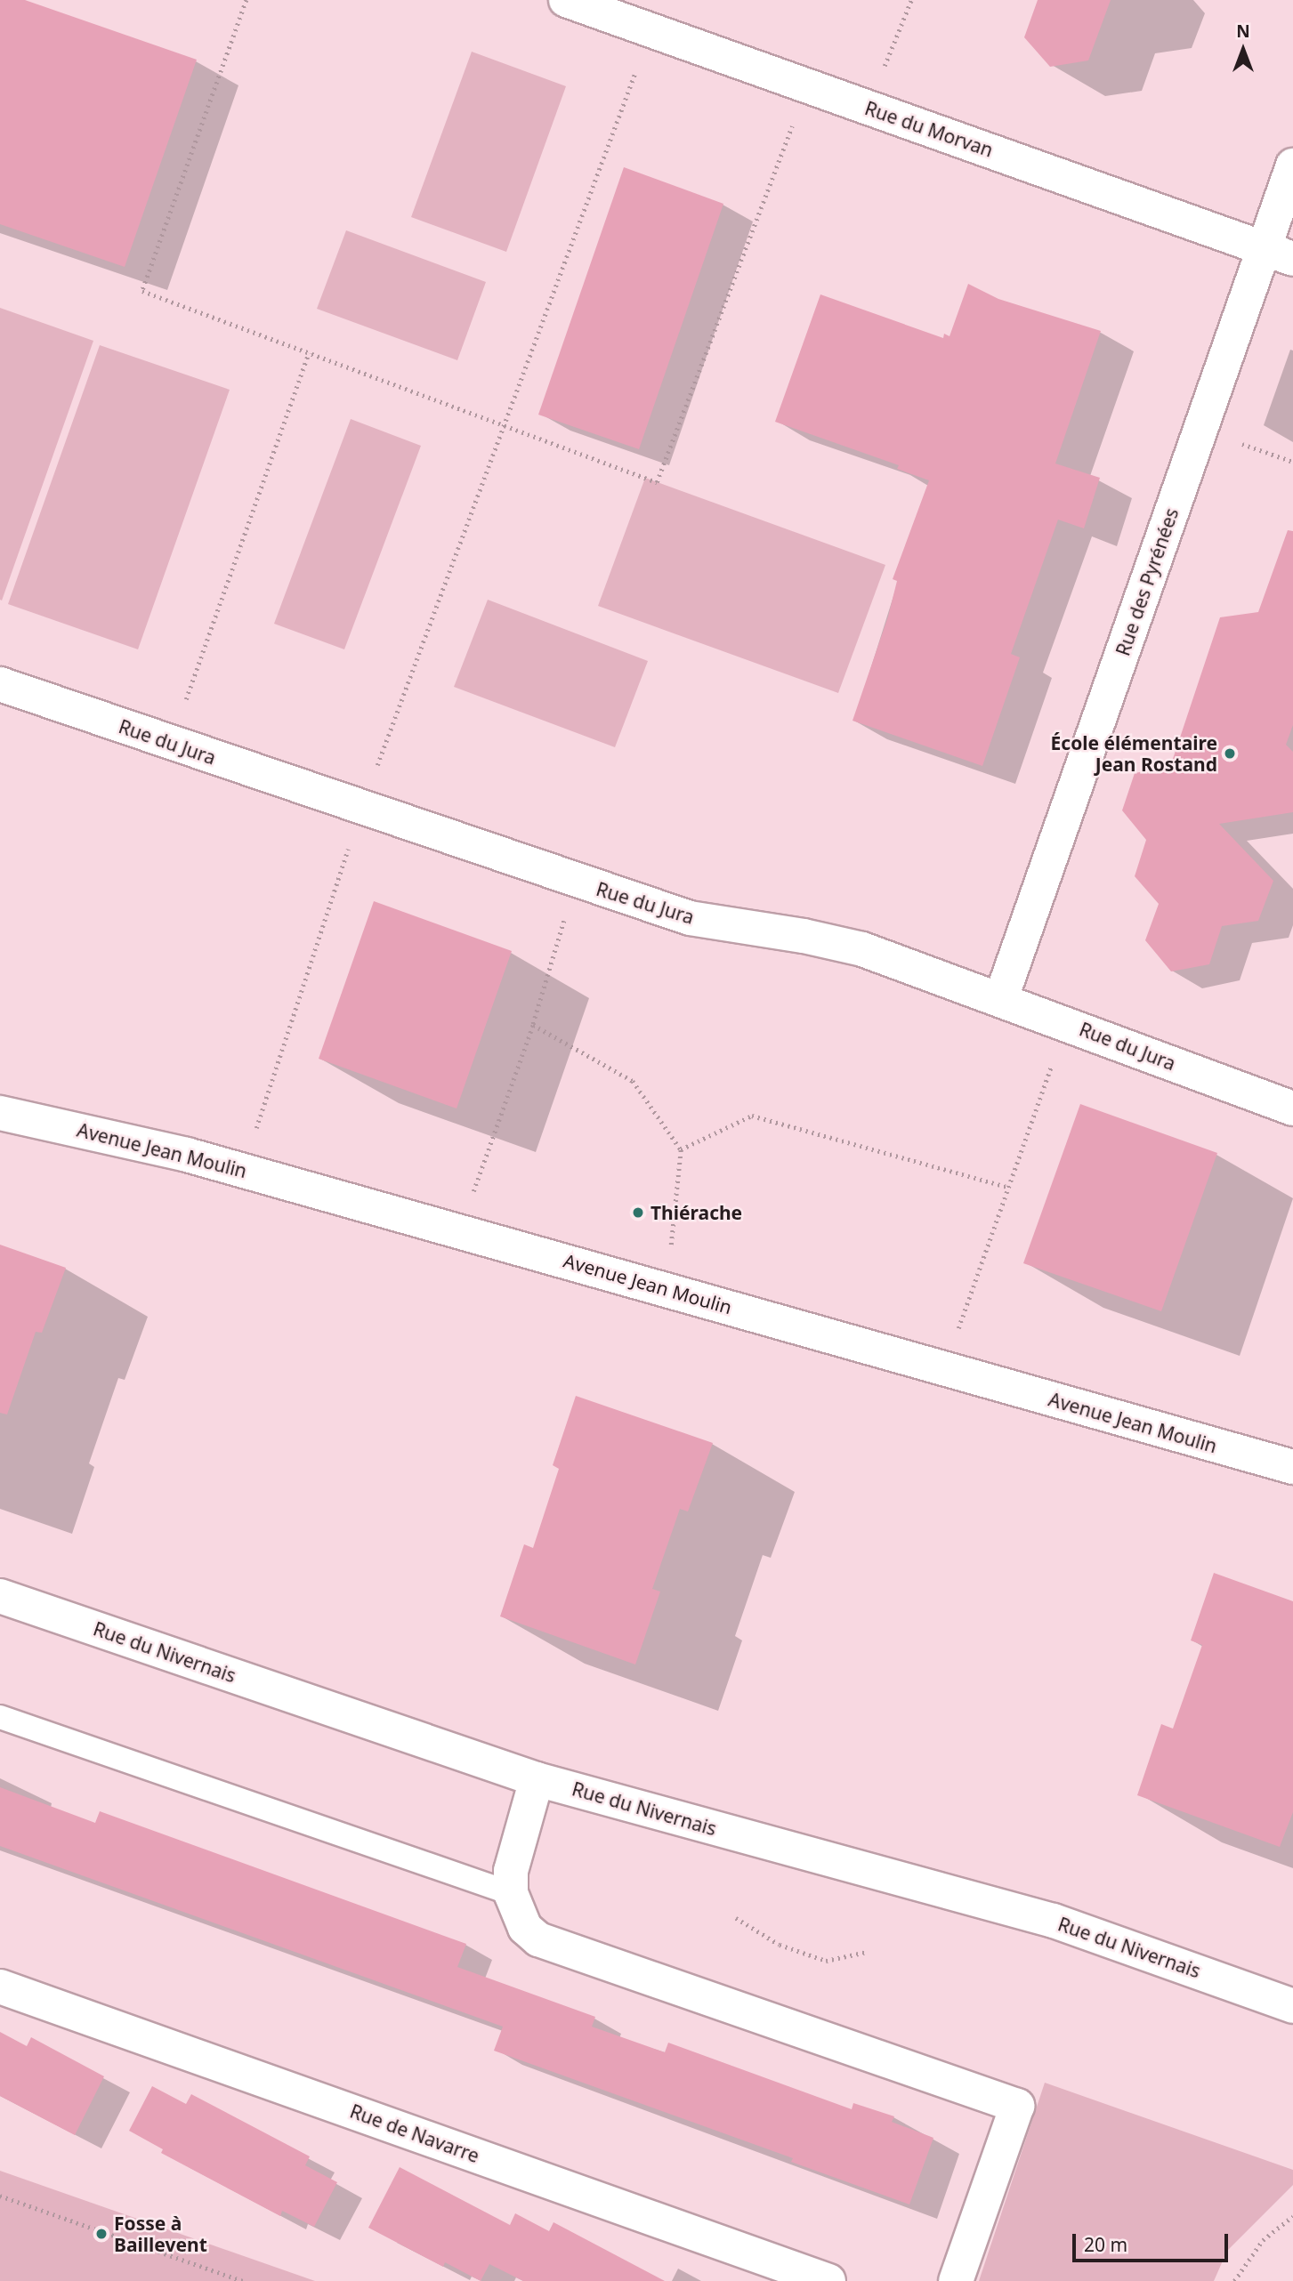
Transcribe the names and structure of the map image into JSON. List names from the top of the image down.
{
  "streets": {
    "street": [
      "Rue du Morvan",
      "Rue des Pyrénées",
      "Rue du Jura",
      "Avenue Jean Moulin",
      "Rue du Nivernais",
      "Rue de Navarre"
    ]
  },
  "crossings": [
    ["Rue du Morvan", "Rue des Pyrénées"],
    ["Rue des Pyrénées", "Rue du Jura"]
  ],
  "places": ["École élémentaire Jean Rostand", "Thiérache", "Fosse à Baillevent"],
  "scale_bar": "20 m",
  "north": "top"
}
